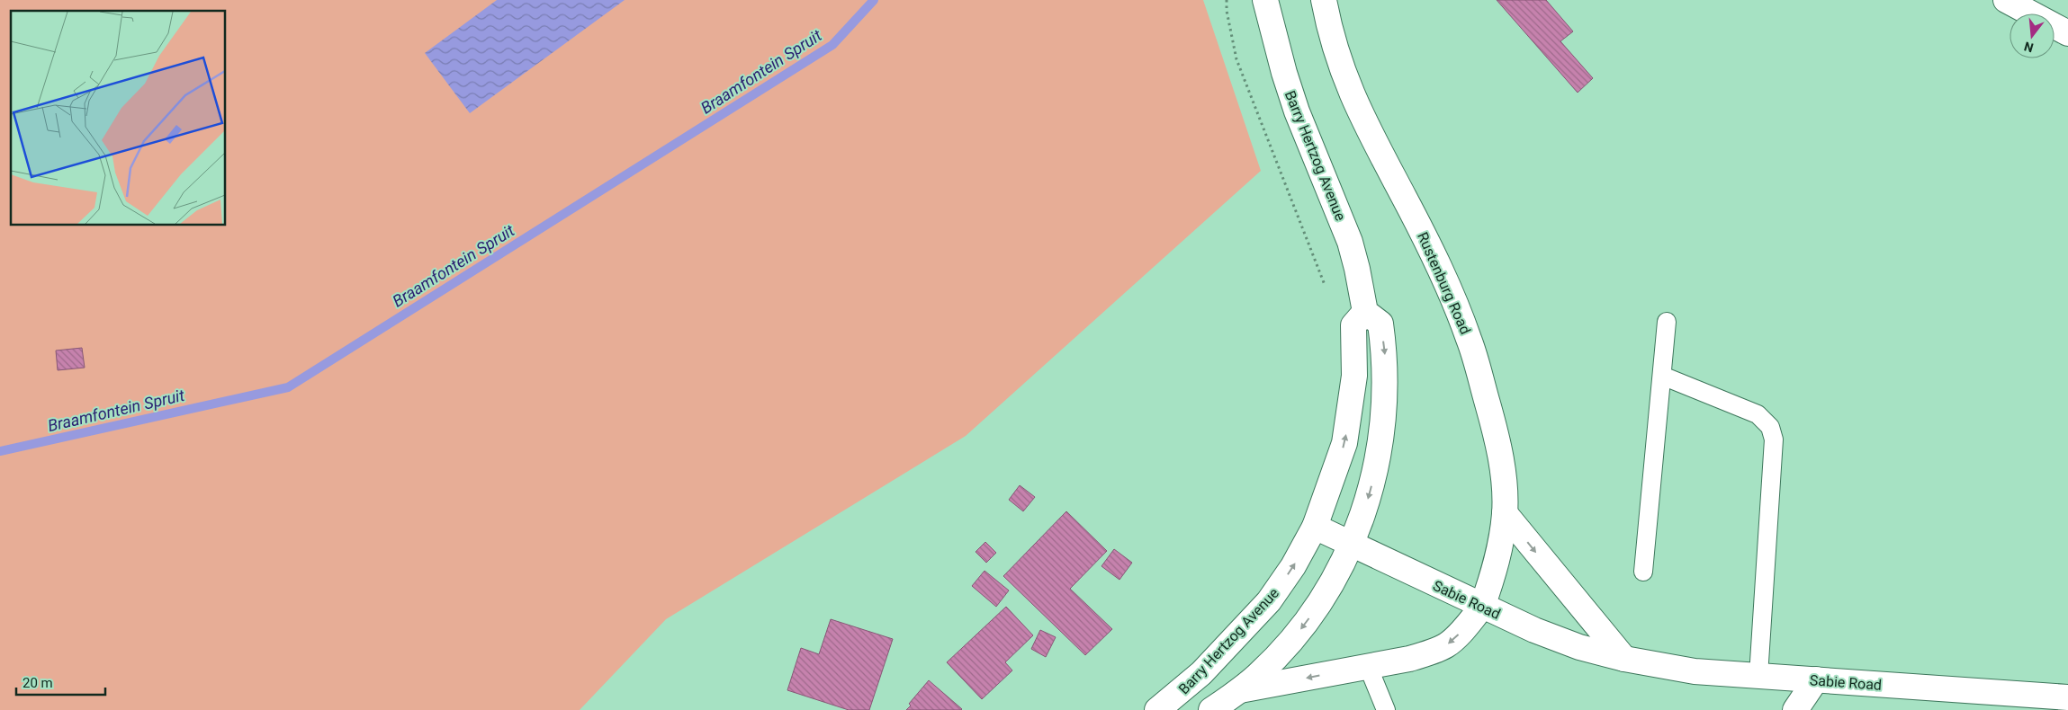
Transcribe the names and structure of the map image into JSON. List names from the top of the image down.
{
  "streets": {
    "street": ["Barry Hertzog Avenue", "Rustenburg Road", "Sabie Road"]
  },
  "crossings": [
    ["Barry Hertzog Avenue", "Sabie Road"],
    ["Rustenburg Road", "Sabie Road"]
  ],
  "water": ["Braamfontein Spruit"],
  "scale_bar": "20 m",
  "north": "bottom"
}
